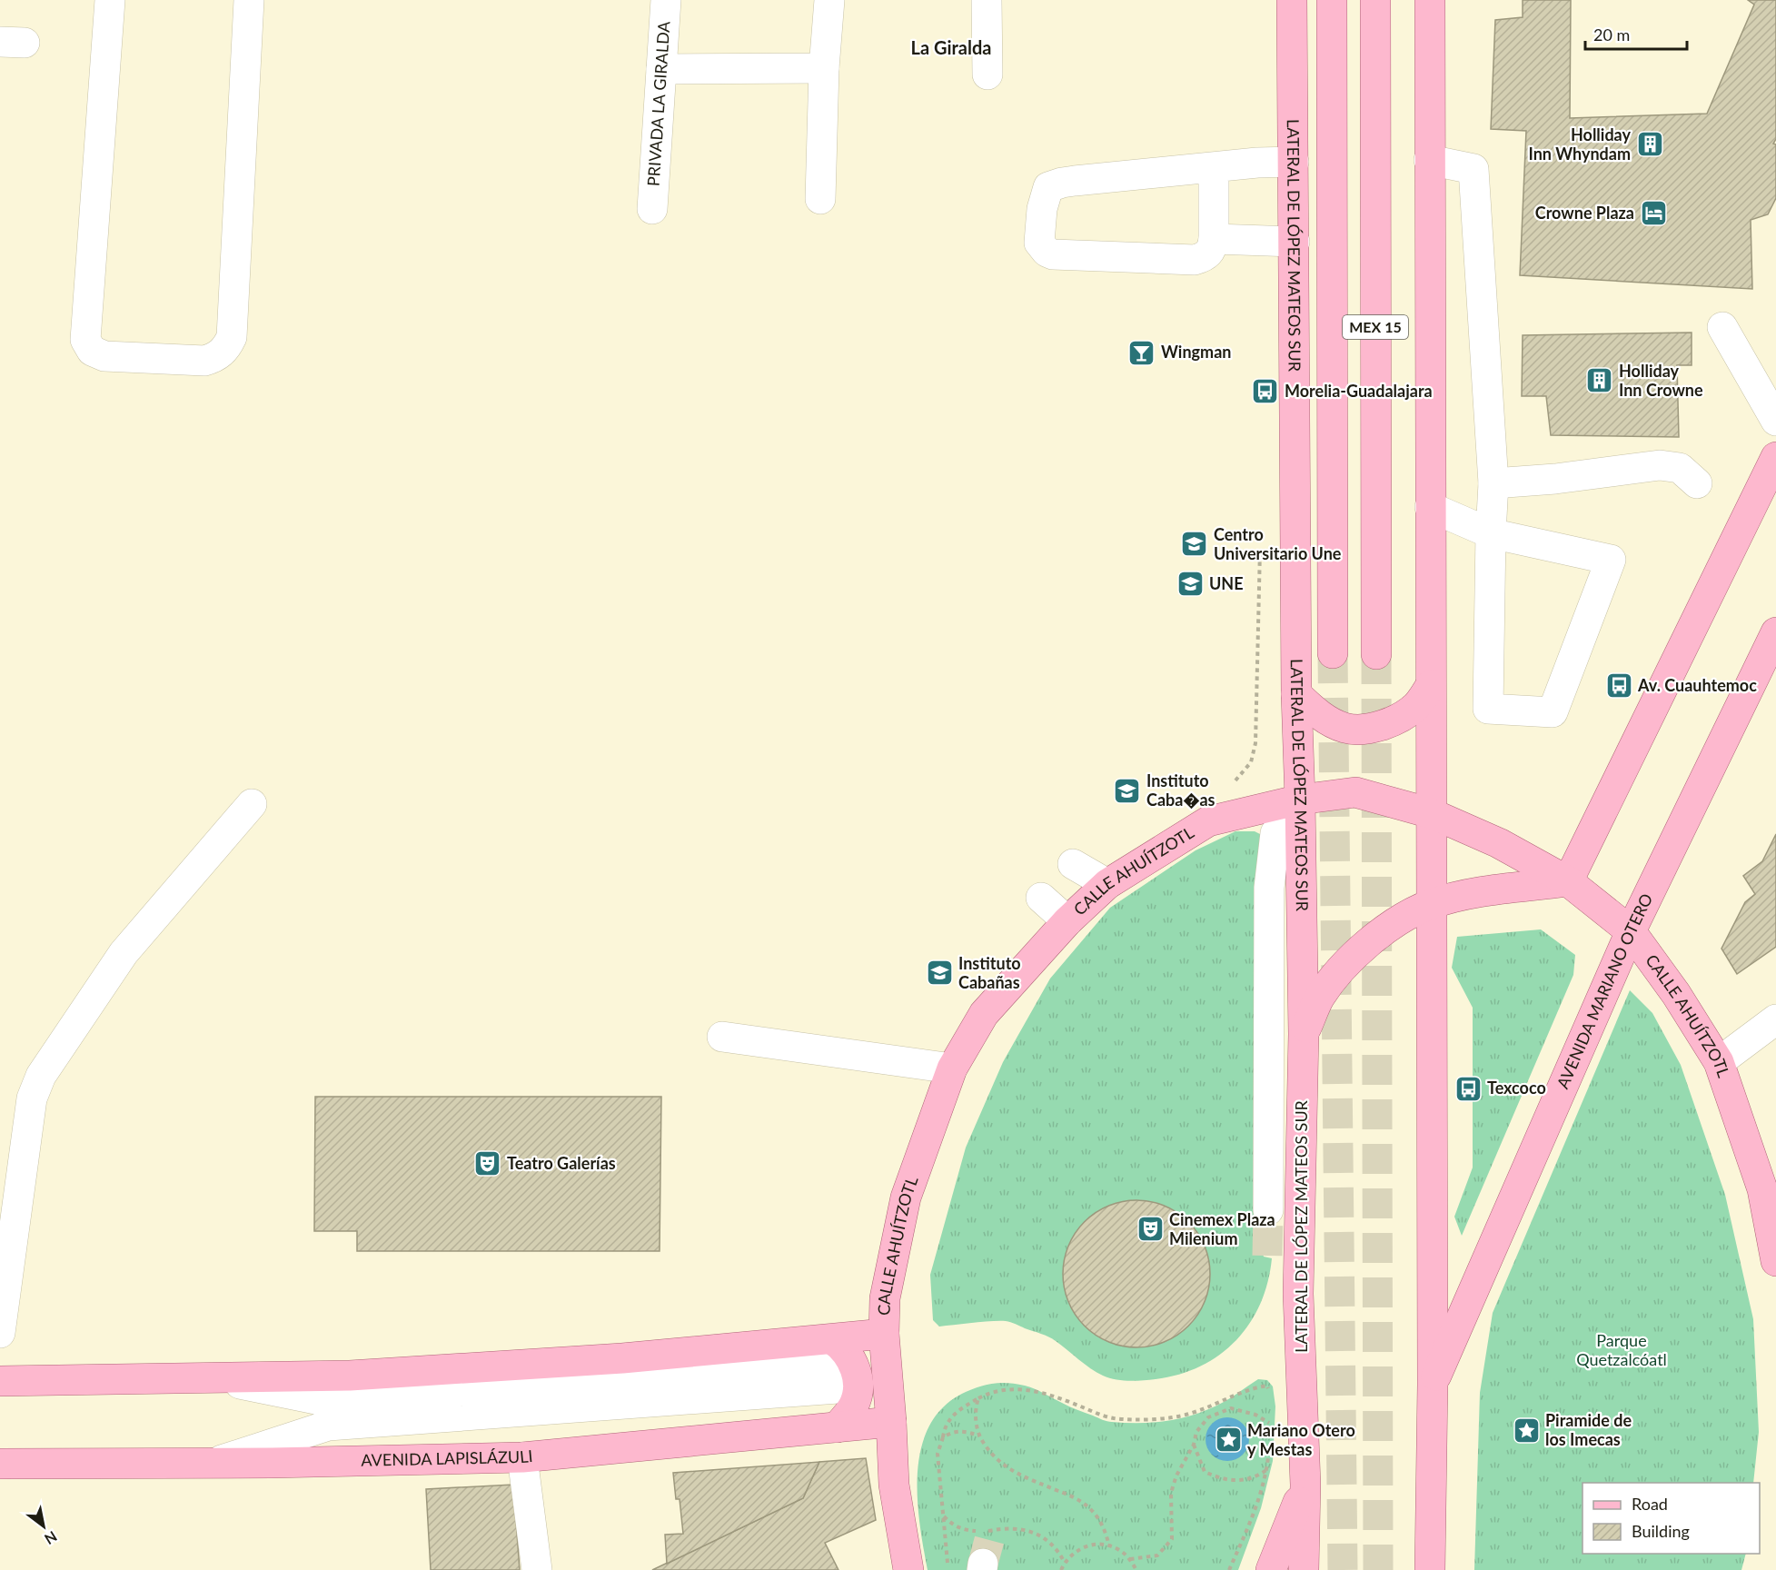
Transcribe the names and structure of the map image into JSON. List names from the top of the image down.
{
  "streets": {
    "main road": [
      "LATERAL DE LÓPEZ MATEOS SUR",
      "MEX 15",
      "CALLE AHUÍTZOTL",
      "AVENIDA MARIANO OTERO",
      "AVENIDA LAPISLÁZULI"
    ],
    "street": ["PRIVADA LA GIRALDA"]
  },
  "crossings": [
    ["LATERAL DE LÓPEZ MATEOS SUR", "CALLE AHUÍTZOTL"],
    ["CALLE AHUÍTZOTL", "AVENIDA MARIANO OTERO"],
    ["CALLE AHUÍTZOTL", "AVENIDA LAPISLÁZULI"]
  ],
  "districts": ["La Giralda"],
  "parks": ["Parque Quetzalcóatl"],
  "places": {
    "building": ["Holliday Inn Whyndam", "Holliday Inn Crowne"],
    "hotel": ["Crowne Plaza"],
    "bar": ["Wingman"],
    "bus stop": ["Morelia-Guadalajara", "Av. Cuauhtemoc", "Texcoco"],
    "school or university": [
      "Centro Universitario Une",
      "UNE",
      "Instituto Caba�as",
      "Instituto Cabañas"
    ],
    "theatre": ["Teatro Galerías", "Cinemex Plaza Milenium"],
    "place": ["Piramide de los Imecas", "Mariano Otero y Mestas"]
  },
  "legend": ["Road", "Building"],
  "scale_bar": "20 m",
  "north": "bottom right"
}
